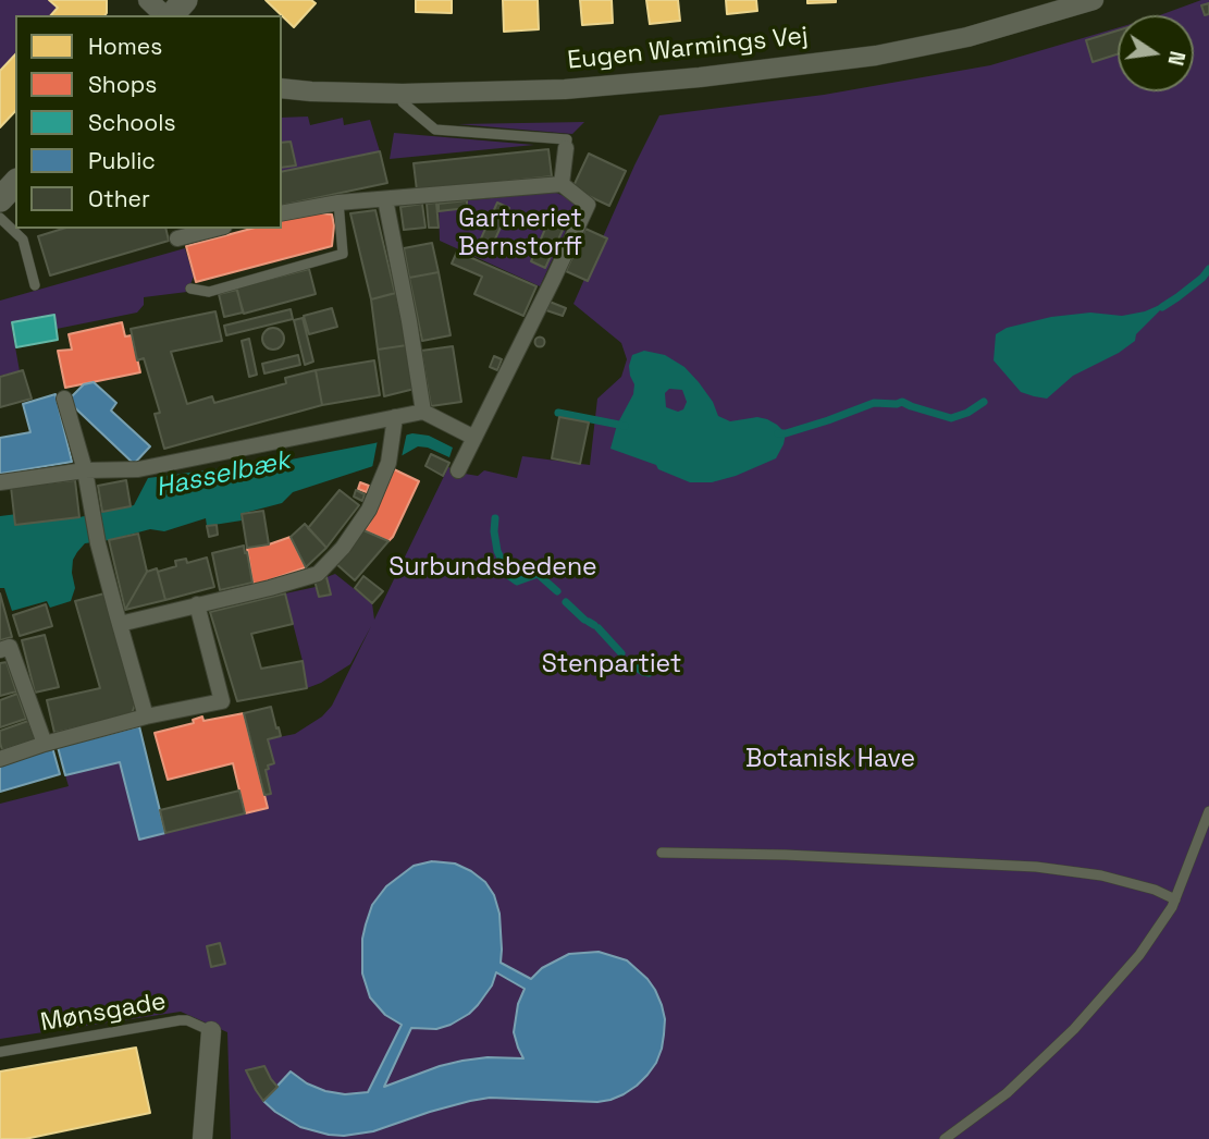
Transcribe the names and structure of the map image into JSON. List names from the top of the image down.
{
  "streets": {
    "street": ["Eugen Warmings Vej"],
    "lane": ["Mønsgade"]
  },
  "water": ["Hasselbæk"],
  "parks": [
    "Gartneriet Bernstorff",
    "Surbundsbedene",
    "Stenpartiet",
    "Botanisk Have"
  ],
  "legend": [
    "Homes",
    "Shops",
    "Schools",
    "Public",
    "Other"
  ],
  "north": "right"
}
